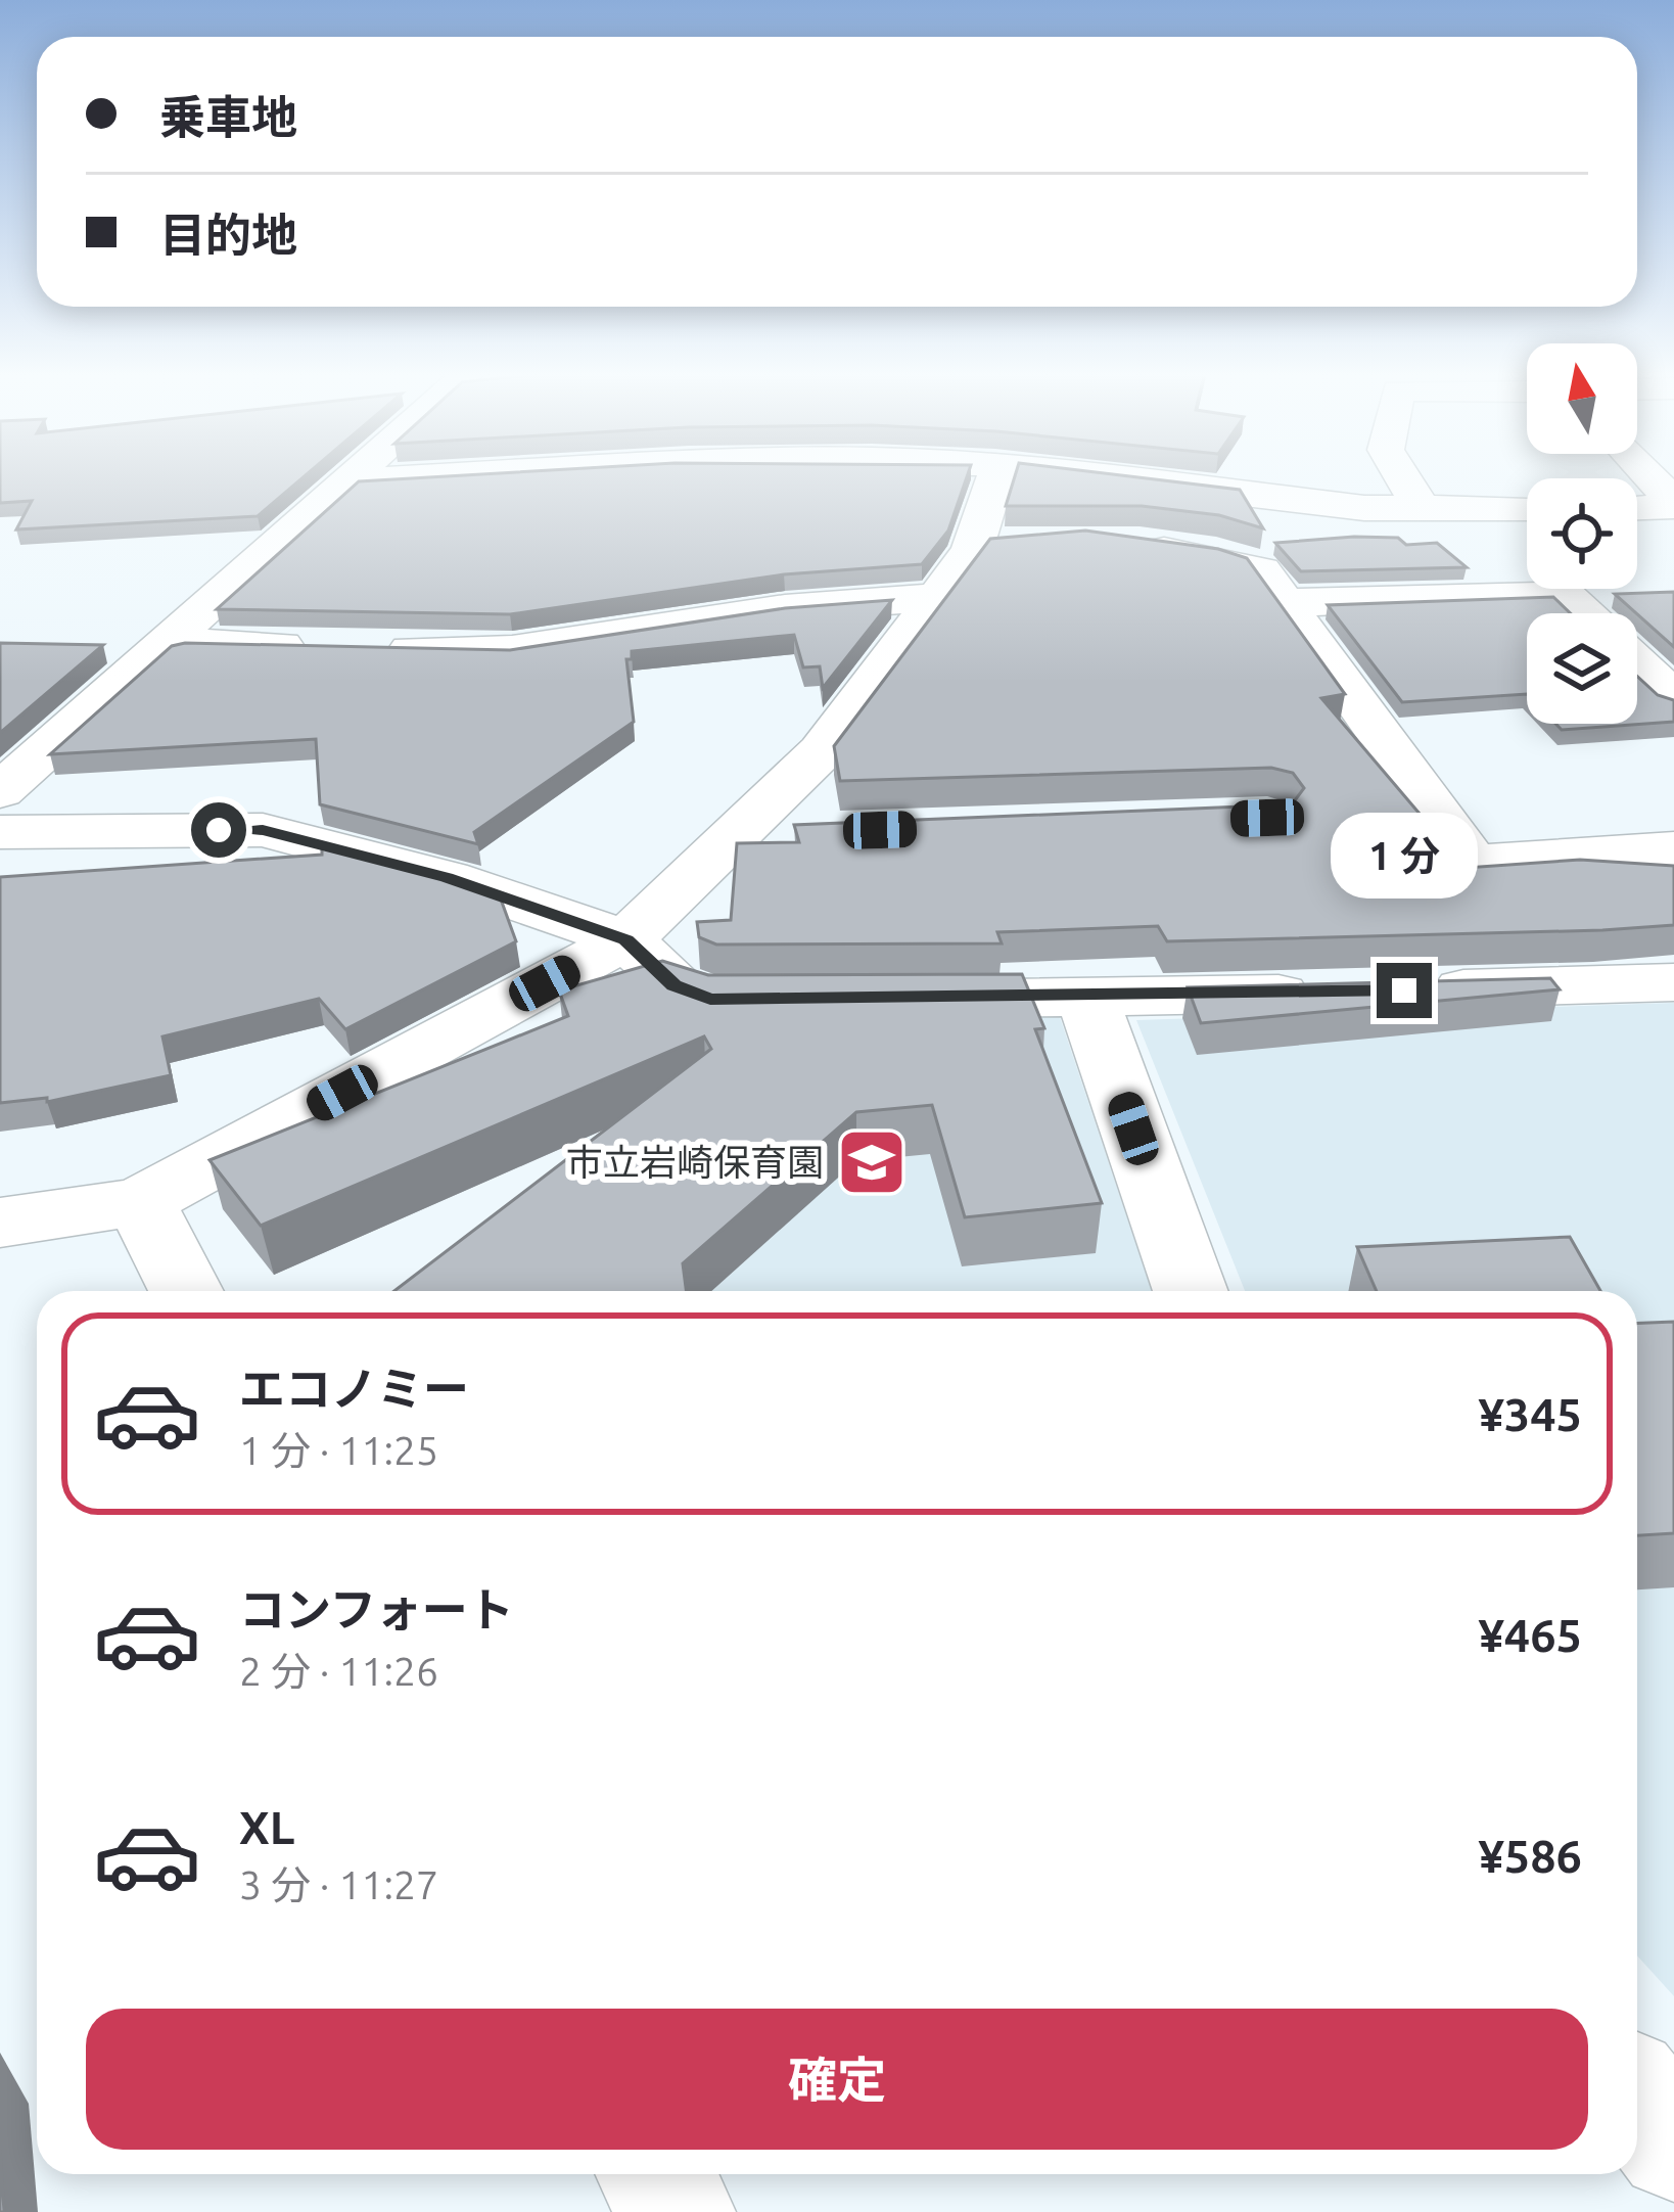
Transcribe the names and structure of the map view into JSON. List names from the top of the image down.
{
  "places": {
    "school or university": ["市立岩崎保育園"]
  },
  "north": "top",
  "page": {
    "banner": ["乗車地", "目的地"],
    "bubble": "1 分",
    "list": [
      {
        "name": "エコノミー",
        "note": "1 分 · 11:25",
        "value": "¥345"
      },
      {
        "name": "コンフォート",
        "note": "2 分 · 11:26",
        "value": "¥465"
      },
      {
        "name": "XL",
        "note": "3 分 · 11:27",
        "value": "¥586"
      }
    ],
    "buttons": "確定"
  }
}
